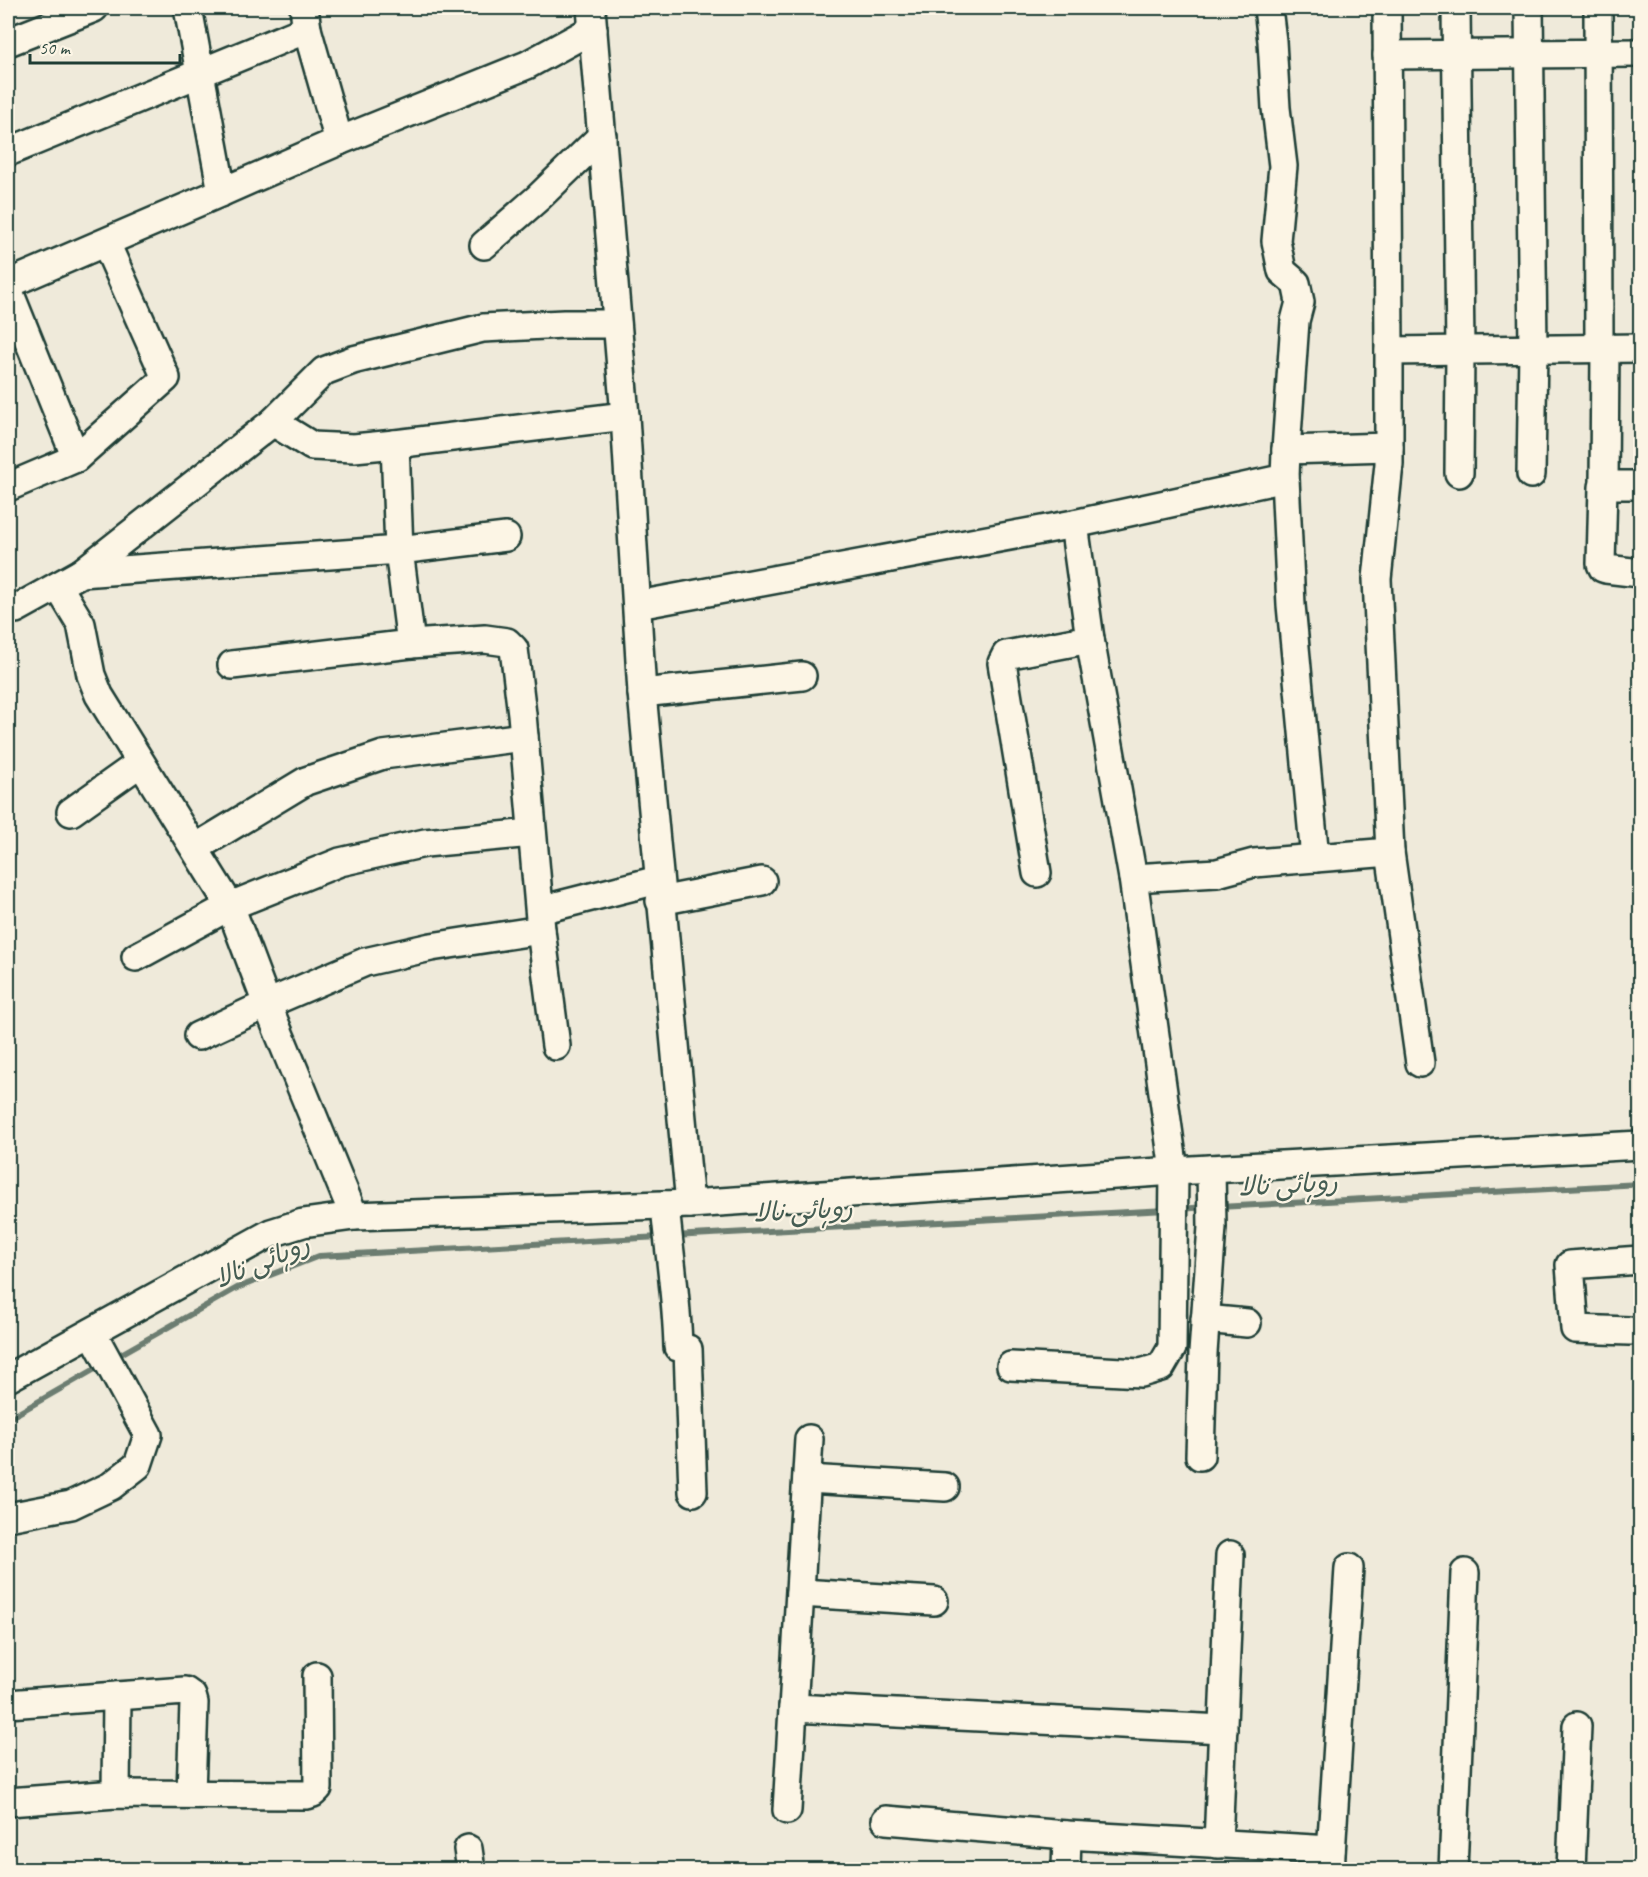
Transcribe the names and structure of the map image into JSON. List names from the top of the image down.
{
  "water": ["روہائی نالا"],
  "scale_bar": "50 m"
}
